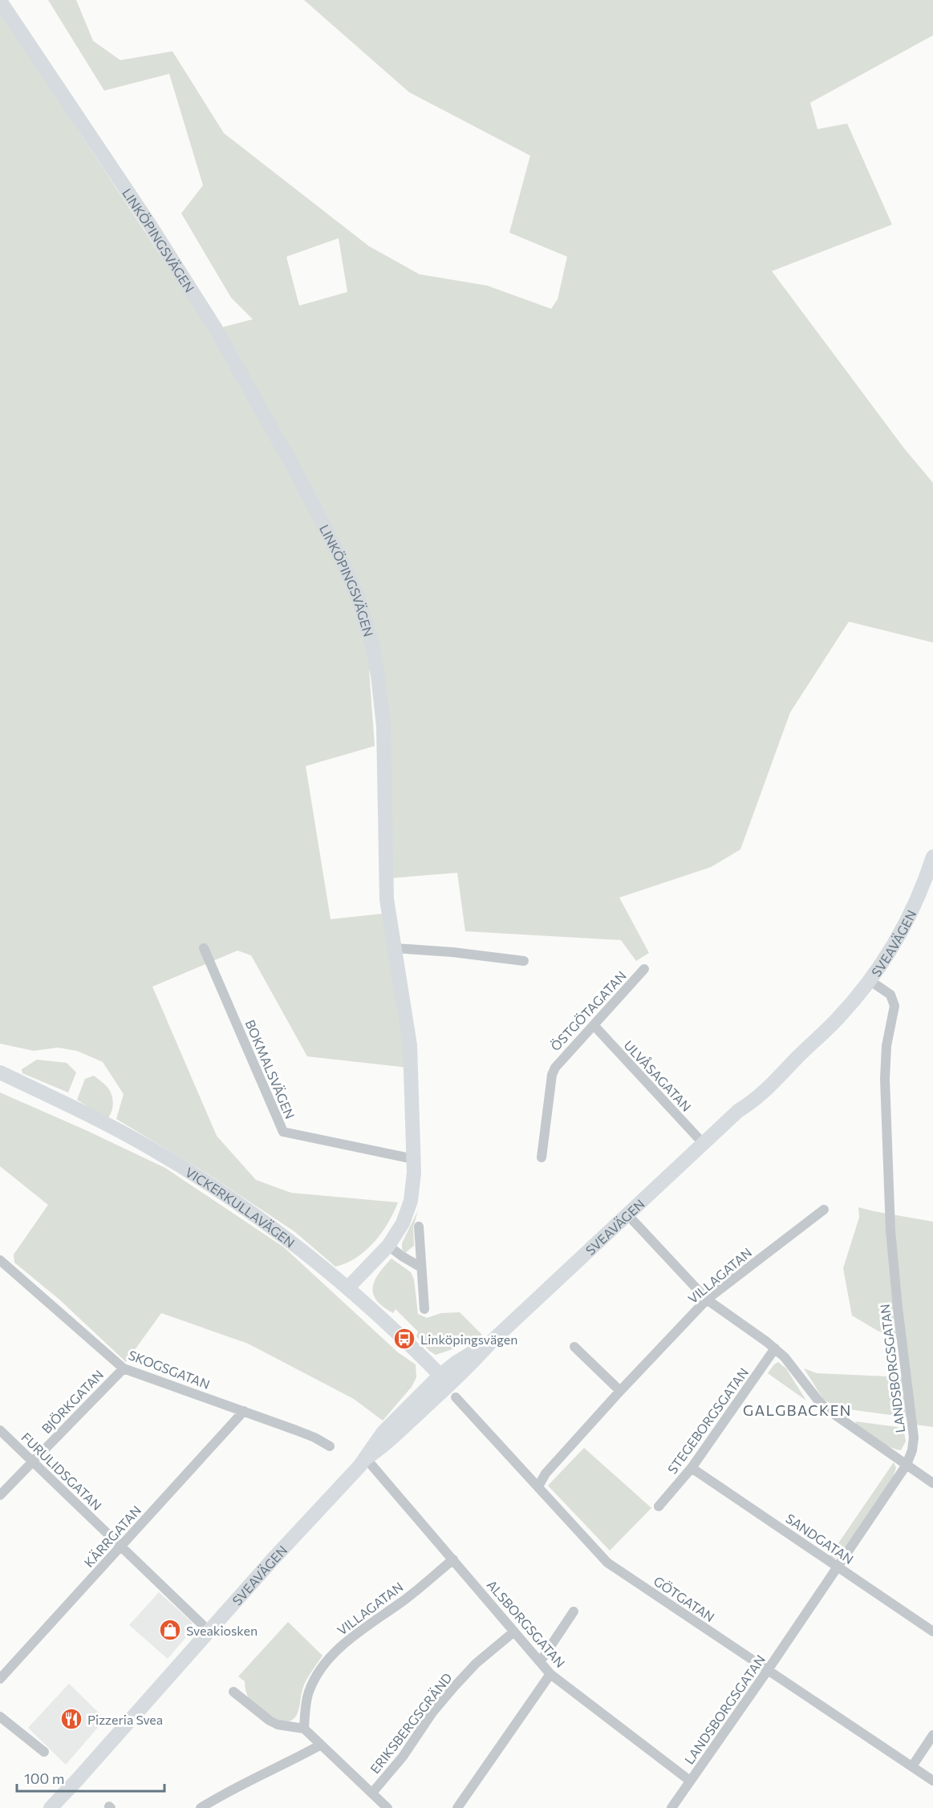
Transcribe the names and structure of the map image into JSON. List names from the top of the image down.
{
  "streets": {
    "main road": ["LINKÖPINGSVÄGEN", "SVEAVÄGEN", "VICKERKULLAVÄGEN"],
    "street": [
      "ÖSTGÖTAGATAN",
      "BOKMALSVÄGEN",
      "ULVÅSAGATAN",
      "VILLAGATAN",
      "LANDSBORGSGATAN",
      "SKOGSGATAN",
      "BJÖRKGATAN",
      "STEGEBORGSGATAN",
      "FURULIDSGATAN",
      "KÄRRGATAN",
      "SANDGATAN",
      "GÖTGATAN",
      "ALSBORGSGATAN",
      "ERIKSBERGSGRÄND"
    ]
  },
  "crossings": [
    ["LINKÖPINGSVÄGEN", "BOKMALSVÄGEN"],
    ["LINKÖPINGSVÄGEN", "VICKERKULLAVÄGEN"],
    ["SVEAVÄGEN", "ULVÅSAGATAN"],
    ["SVEAVÄGEN", "VICKERKULLAVÄGEN"],
    ["SVEAVÄGEN", "LANDSBORGSGATAN"],
    ["SVEAVÄGEN", "FURULIDSGATAN"],
    ["SVEAVÄGEN", "GÖTGATAN"],
    ["SVEAVÄGEN", "ALSBORGSGATAN"],
    ["ÖSTGÖTAGATAN", "ULVÅSAGATAN"],
    ["VICKERKULLAVÄGEN", "GÖTGATAN"],
    ["VILLAGATAN", "GÖTGATAN"],
    ["VILLAGATAN", "ALSBORGSGATAN"],
    ["LANDSBORGSGATAN", "SANDGATAN"],
    ["LANDSBORGSGATAN", "GÖTGATAN"],
    ["LANDSBORGSGATAN", "ALSBORGSGATAN"],
    ["SKOGSGATAN", "BJÖRKGATAN"],
    ["SKOGSGATAN", "KÄRRGATAN"],
    ["BJÖRKGATAN", "FURULIDSGATAN"],
    ["STEGEBORGSGATAN", "SANDGATAN"],
    ["FURULIDSGATAN", "KÄRRGATAN"],
    ["ALSBORGSGATAN", "ERIKSBERGSGRÄND"]
  ],
  "districts": ["GALGBACKEN"],
  "places": {
    "bus stop": ["Linköpingsvägen"],
    "shop": ["Sveakiosken"],
    "restaurant": ["Pizzeria Svea"]
  },
  "scale_bar": "100 m"
}
